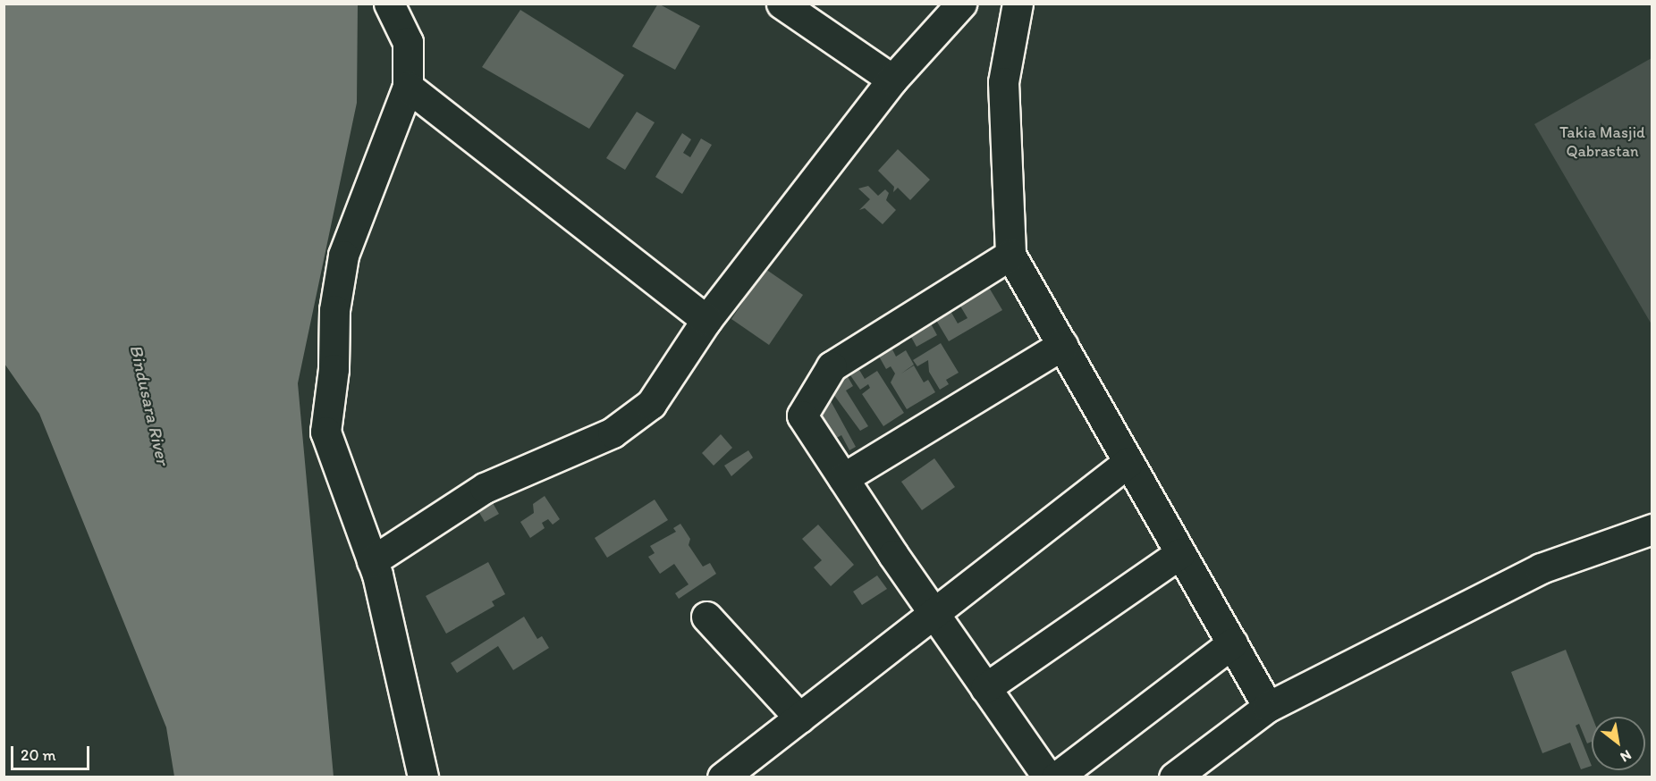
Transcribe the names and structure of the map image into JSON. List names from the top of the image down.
{
  "water": ["Bindusara River"],
  "parks": ["Takia Masjid Qabrastan"],
  "scale_bar": "20 m",
  "north": "bottom right"
}
